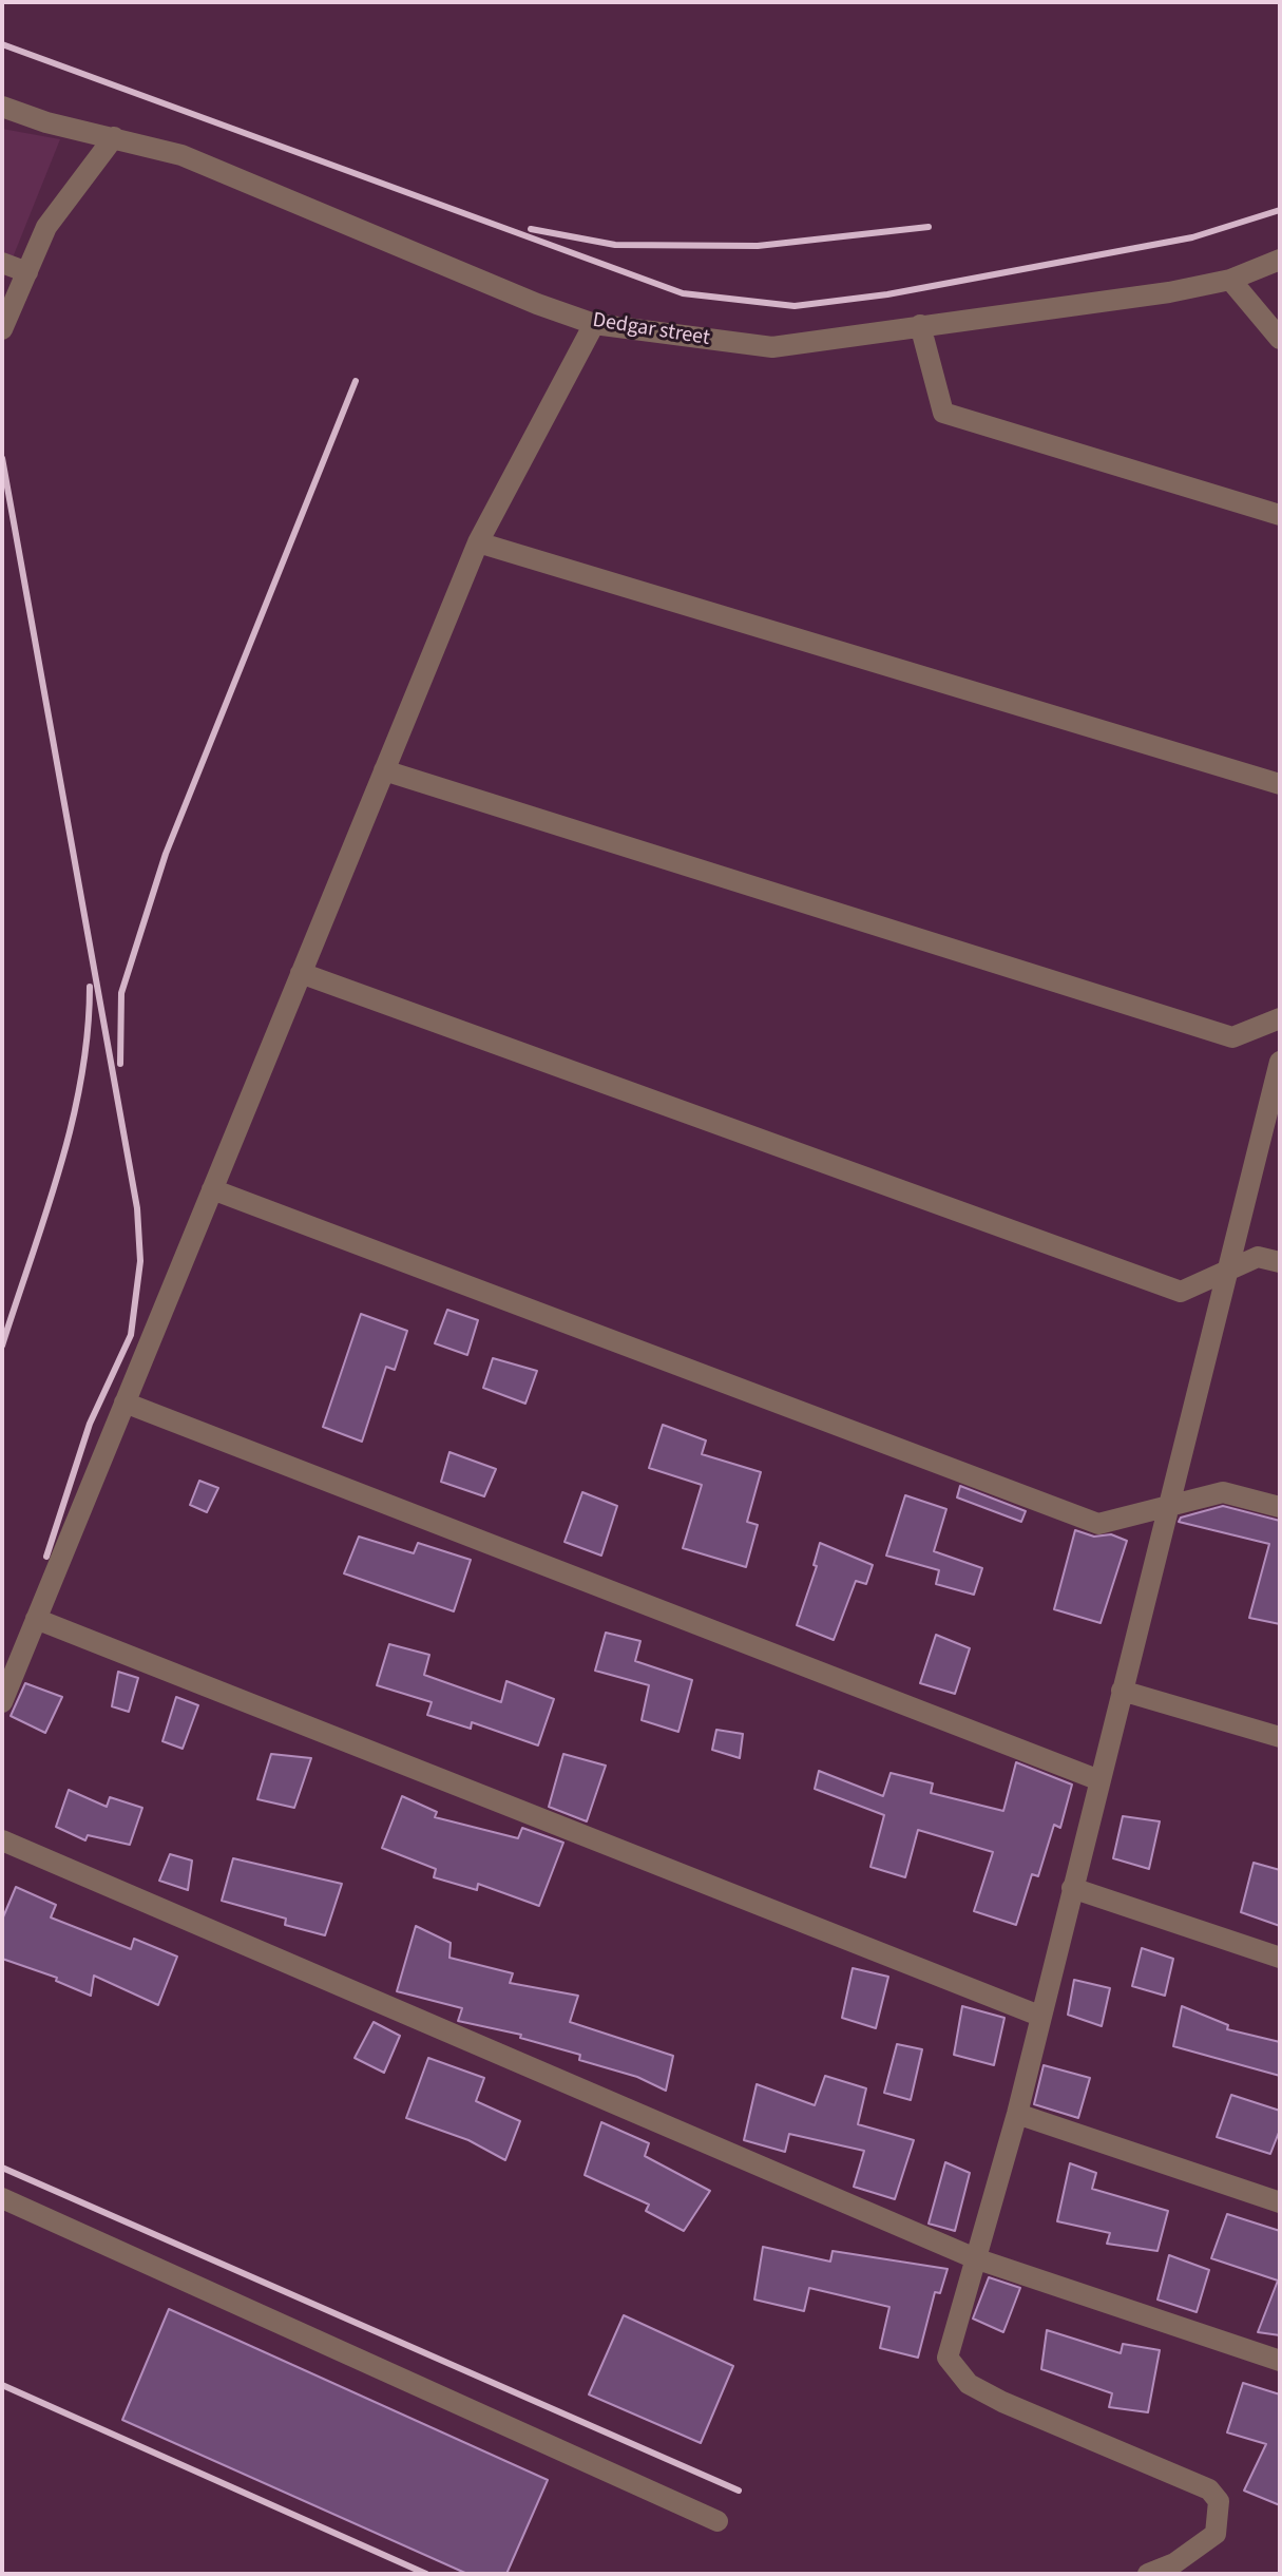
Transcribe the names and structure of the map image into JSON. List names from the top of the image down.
{
  "streets": {
    "street": ["Dedgar street"]
  }
}
